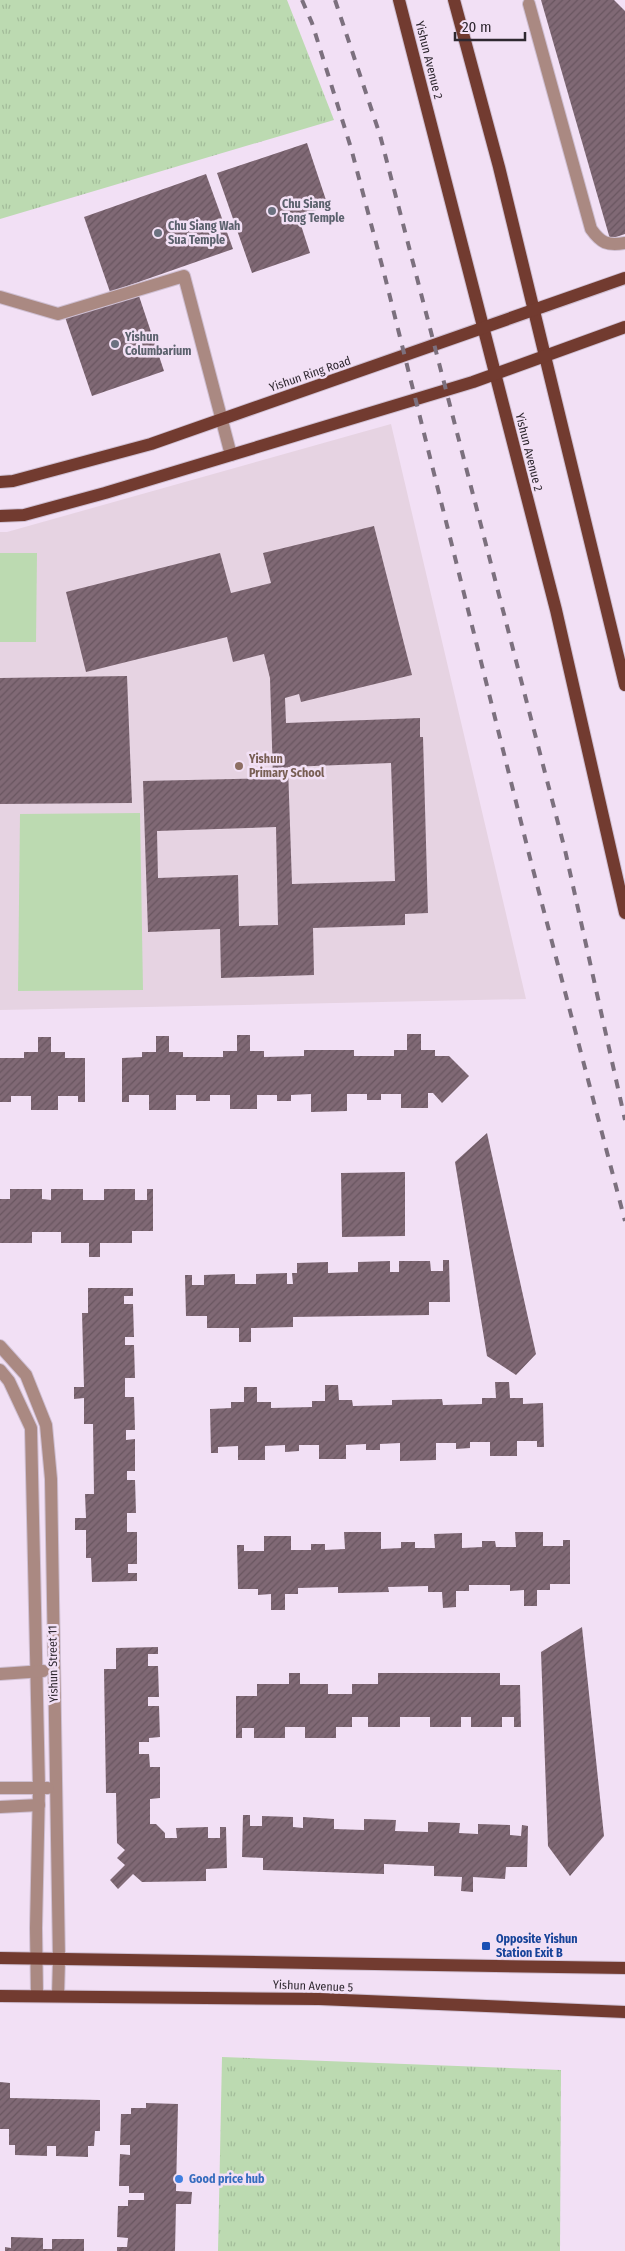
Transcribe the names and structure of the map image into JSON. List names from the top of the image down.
{
  "streets": {
    "main road": ["Yishun Avenue 2", "Yishun Ring Road", "Yishun Avenue 5"],
    "street": ["Yishun Street 11"]
  },
  "crossings": [
    ["Yishun Avenue 2", "Yishun Ring Road"],
    ["Yishun Street 11", "Yishun Avenue 5"]
  ],
  "places": {
    "other": [
      "Chu Siang Tong Temple",
      "Chu Siang Wah Sua Temple",
      "Yishun Columbarium",
      "Yishun Primary School",
      "Good price hub"
    ],
    "transit": ["Opposite Yishun Station Exit B"]
  },
  "scale_bar": "20 m"
}
